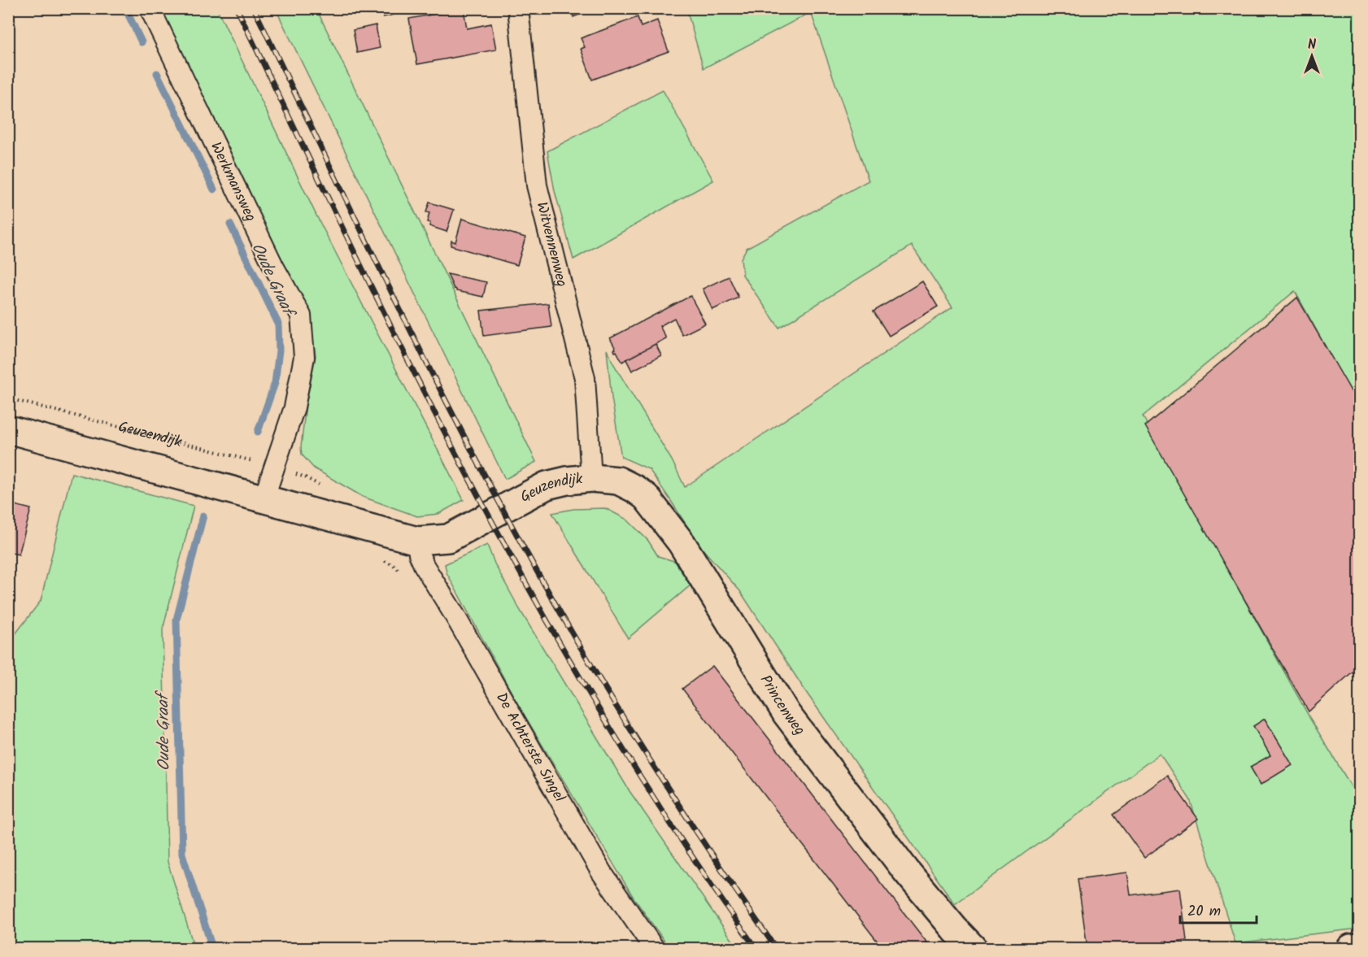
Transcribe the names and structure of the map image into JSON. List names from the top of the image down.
{
  "streets": {
    "main road": ["Geuzendijk", "Princenweg"],
    "street": ["Werkmansweg", "Witvennenweg", "De Achterste Singel"]
  },
  "crossings": [
    ["Werkmansweg", "Geuzendijk"],
    ["Witvennenweg", "Geuzendijk"],
    ["Witvennenweg", "Princenweg"],
    ["Geuzendijk", "Princenweg"],
    ["Geuzendijk", "De Achterste Singel"]
  ],
  "water": ["Oude Graaf"],
  "scale_bar": "20 m",
  "north": "top"
}
